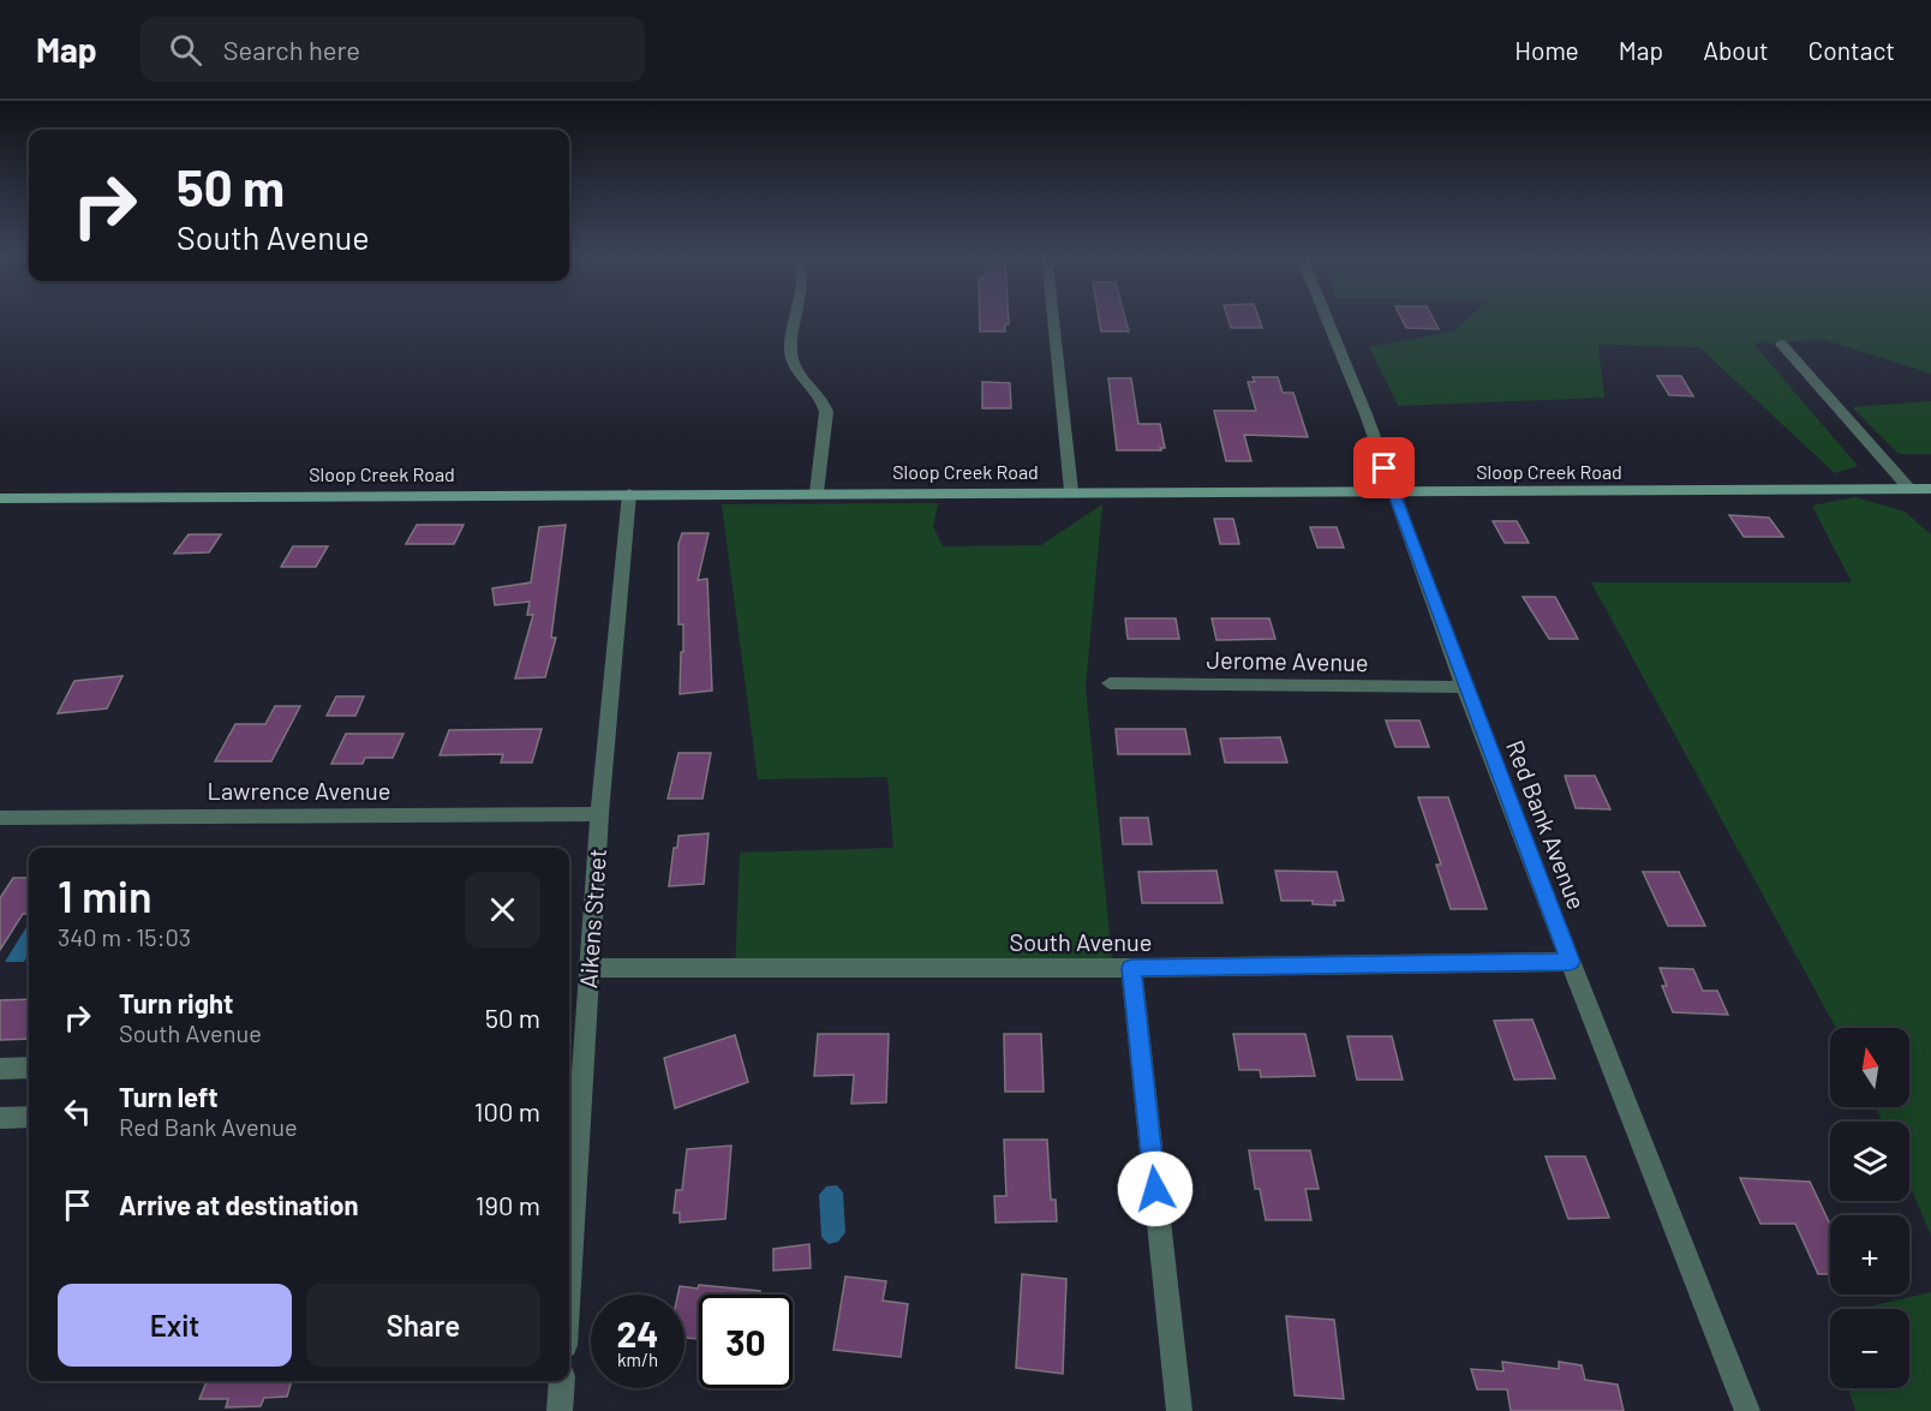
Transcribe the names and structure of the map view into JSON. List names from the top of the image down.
{
  "streets": {
    "street": [
      "Sloop Creek Road",
      "Jerome Avenue",
      "Lawrence Avenue",
      "Red Bank Avenue",
      "Aikens Street",
      "South Avenue"
    ]
  },
  "crossings": [
    ["Sloop Creek Road", "Red Bank Avenue"],
    ["Sloop Creek Road", "Aikens Street"],
    ["Jerome Avenue", "Red Bank Avenue"],
    ["Lawrence Avenue", "Aikens Street"],
    ["Red Bank Avenue", "South Avenue"],
    ["Aikens Street", "South Avenue"]
  ],
  "north": "top",
  "page": {
    "header": "Map",
    "search": "Search here",
    "nav": [
      "Home",
      "Map",
      "About",
      "Contact"
    ],
    "turn": ["50 m", "South Avenue"],
    "heading": ["1 min", "340 m · 15:03"],
    "list": [
      {
        "name": "Turn right",
        "note": "South Avenue",
        "value": "50 m"
      },
      {
        "name": "Turn left",
        "note": "Red Bank Avenue",
        "value": "100 m"
      },
      {
        "name": "Arrive at destination",
        "value": "190 m"
      }
    ],
    "map_buttons": ["+", "−"],
    "buttons": ["Exit", "Share"],
    "speed": "24 km/h",
    "limit": "30"
  }
}
